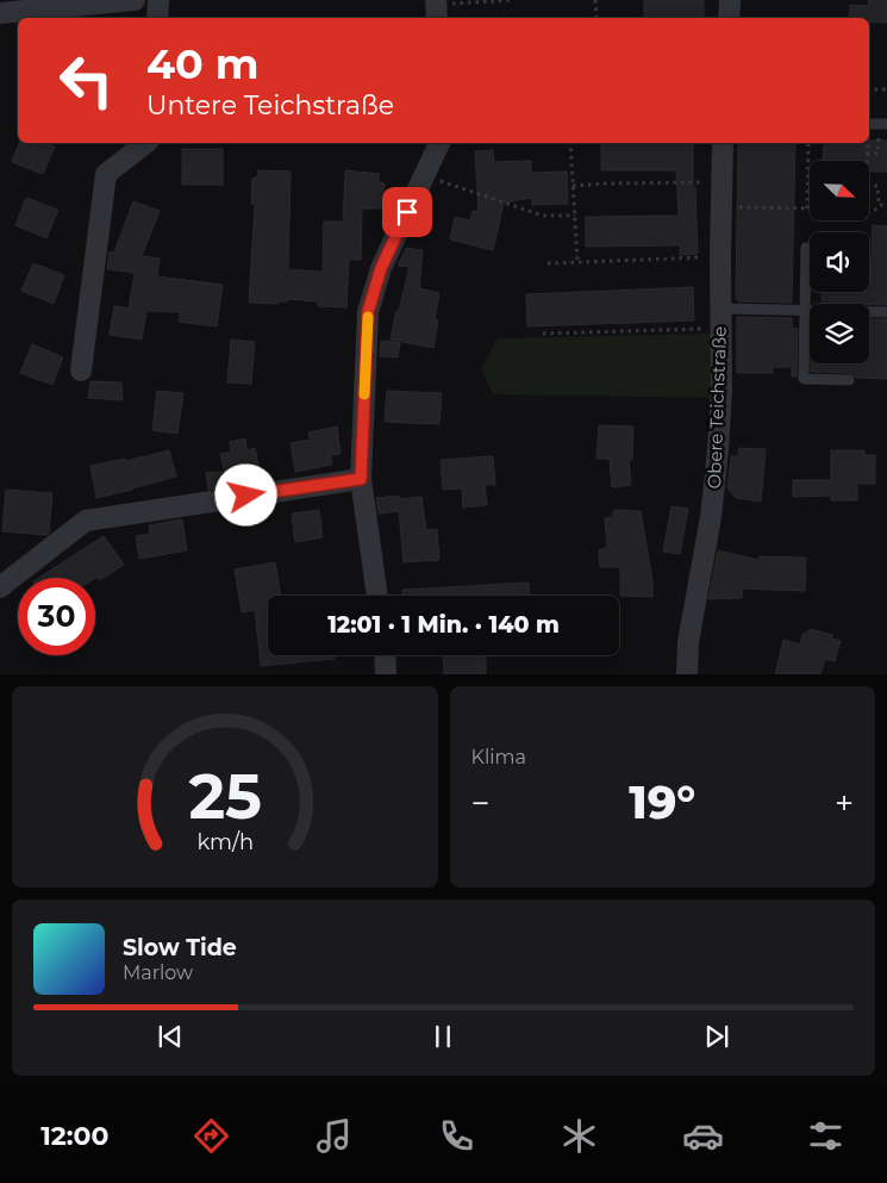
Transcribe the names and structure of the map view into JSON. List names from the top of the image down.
{
  "streets": {
    "street": ["Obere Teichstraße"]
  },
  "north": "bottom right",
  "page": {
    "turn": ["40 m", "Untere Teichstraße"],
    "limit": "30",
    "trip": "12:01 · 1 Min. · 140 m",
    "tile": "Klima",
    "heat": ["−", "19°", "+"],
    "song": ["Slow Tide", "Marlow"],
    "tabs": "12:00",
    "gauge": ["25", "km/h"]
  }
}
